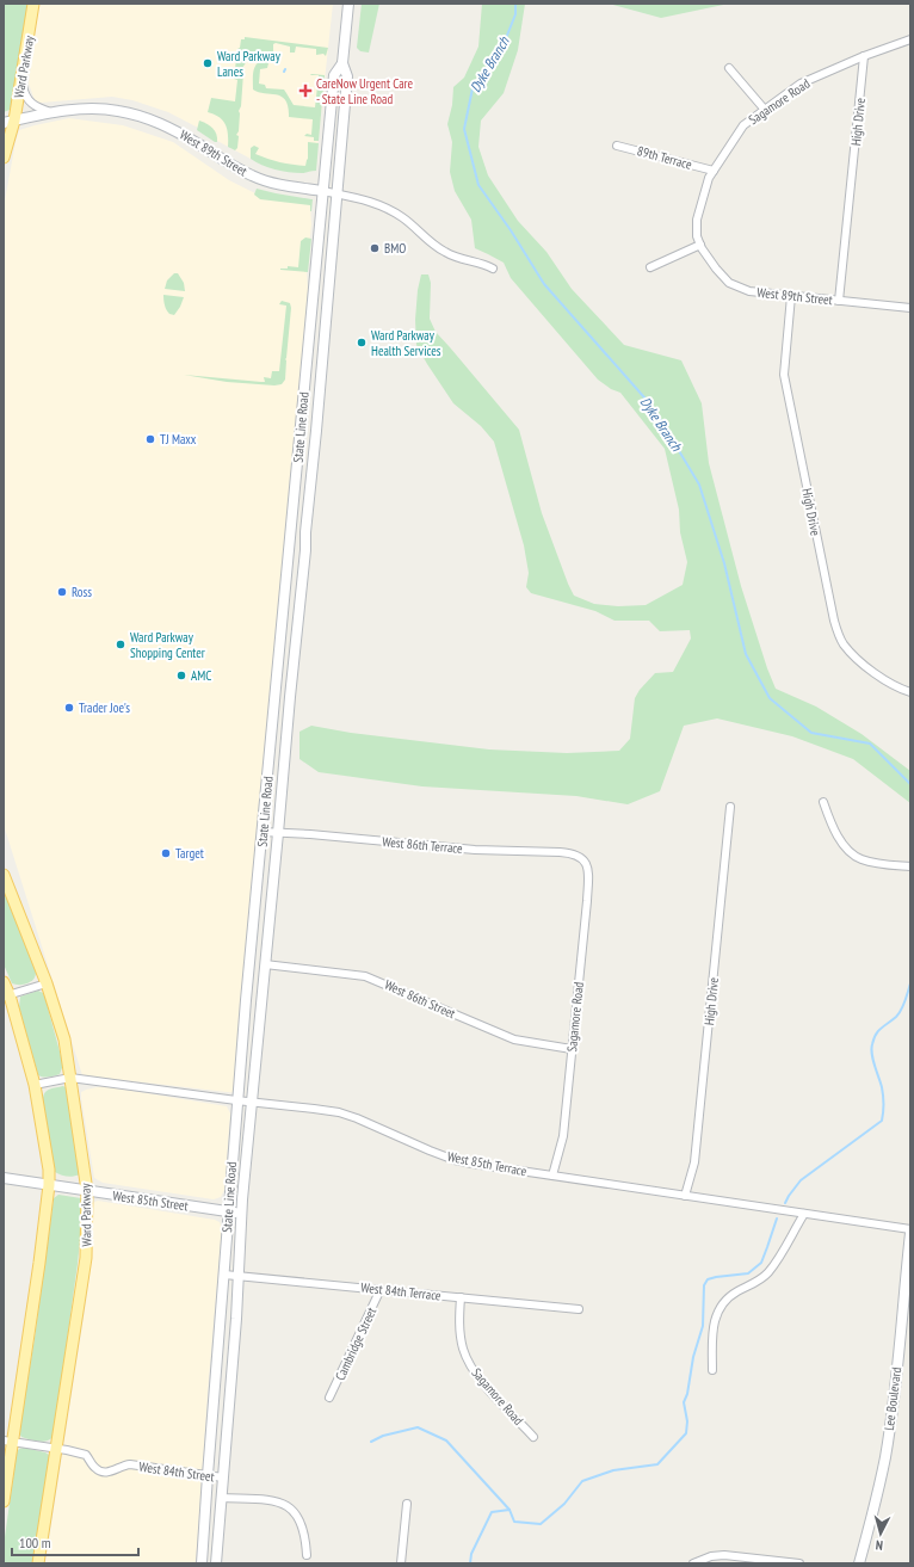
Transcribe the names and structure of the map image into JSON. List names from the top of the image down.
{
  "streets": {
    "main road": [
      "Ward Parkway",
      "West 89th Street",
      "State Line Road",
      "West 85th Street",
      "Lee Boulevard"
    ],
    "street": [
      "Sagamore Road",
      "High Drive",
      "89th Terrace",
      "West 86th Terrace",
      "West 86th Street",
      "West 85th Terrace",
      "West 84th Terrace",
      "Cambridge Street",
      "West 84th Street"
    ]
  },
  "crossings": [
    ["Ward Parkway", "West 89th Street"],
    ["Ward Parkway", "West 85th Terrace"],
    ["Ward Parkway", "West 85th Street"],
    ["Ward Parkway", "West 84th Street"],
    ["Sagamore Road", "High Drive"],
    ["Sagamore Road", "West 89th Street"],
    ["Sagamore Road", "89th Terrace"],
    ["Sagamore Road", "West 86th Terrace"],
    ["Sagamore Road", "West 86th Street"],
    ["Sagamore Road", "West 85th Terrace"],
    ["Sagamore Road", "West 84th Terrace"],
    ["High Drive", "West 89th Street"],
    ["High Drive", "West 85th Terrace"],
    ["West 89th Street", "State Line Road"],
    ["State Line Road", "West 86th Terrace"],
    ["State Line Road", "West 86th Street"],
    ["State Line Road", "West 85th Terrace"],
    ["State Line Road", "West 85th Street"],
    ["State Line Road", "West 84th Terrace"],
    ["State Line Road", "West 84th Street"],
    ["West 85th Terrace", "Lee Boulevard"],
    ["West 84th Terrace", "Cambridge Street"]
  ],
  "water": ["Dyke Branch"],
  "places": {
    "other": [
      "Ward Parkway Lanes",
      "BMO",
      "Ward Parkway Health Services",
      "TJ Maxx",
      "Ross",
      "Ward Parkway Shopping Center",
      "AMC",
      "Trader Joe's",
      "Target"
    ],
    "health": ["CareNow Urgent Care - State Line Road"]
  },
  "scale_bar": "100 m",
  "north": "bottom"
}
